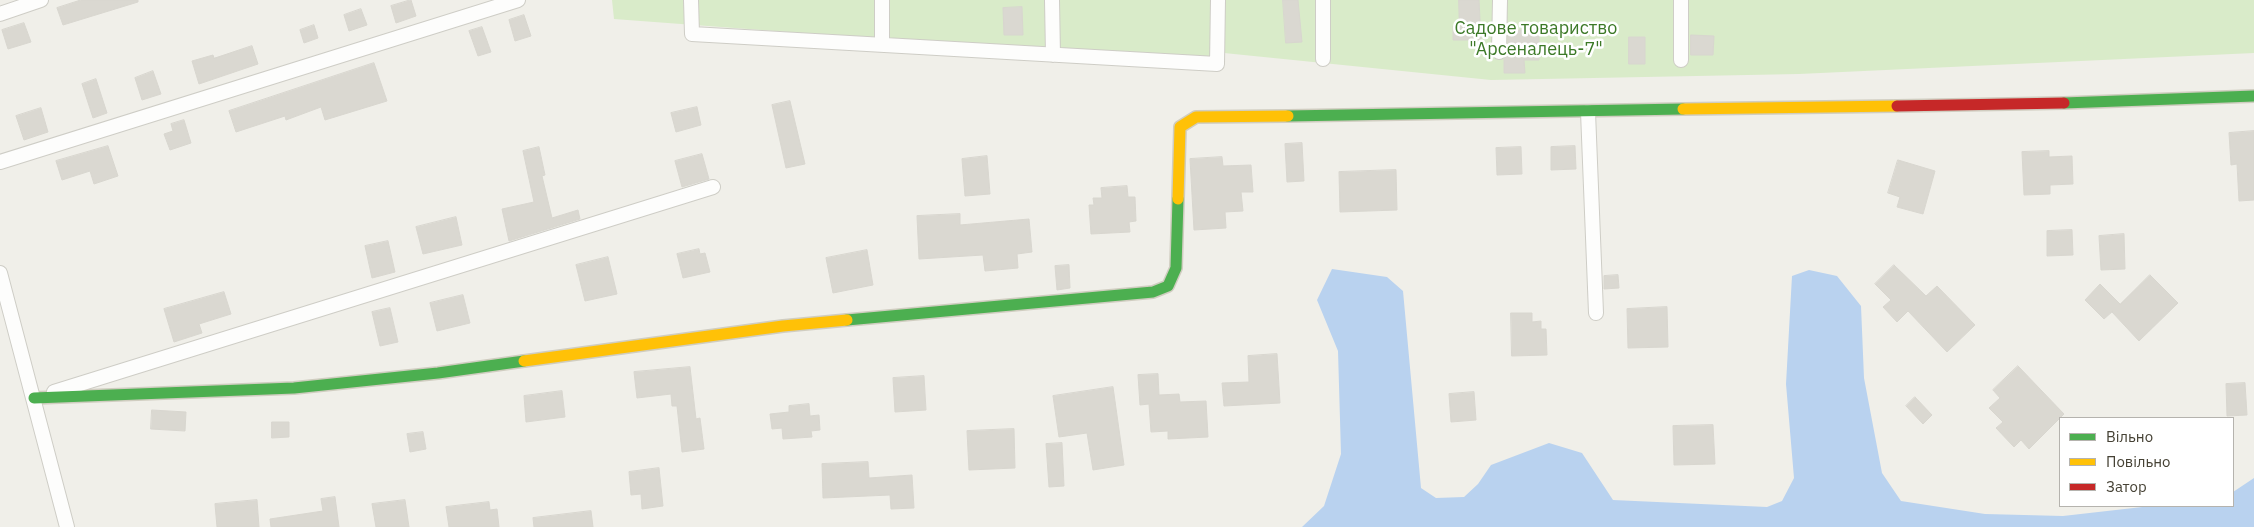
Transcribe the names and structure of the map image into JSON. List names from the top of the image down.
{
  "parks": ["Садове товариство \"Арсеналець-7\""],
  "legend": ["Вільно", "Повільно", "Затор"]
}
